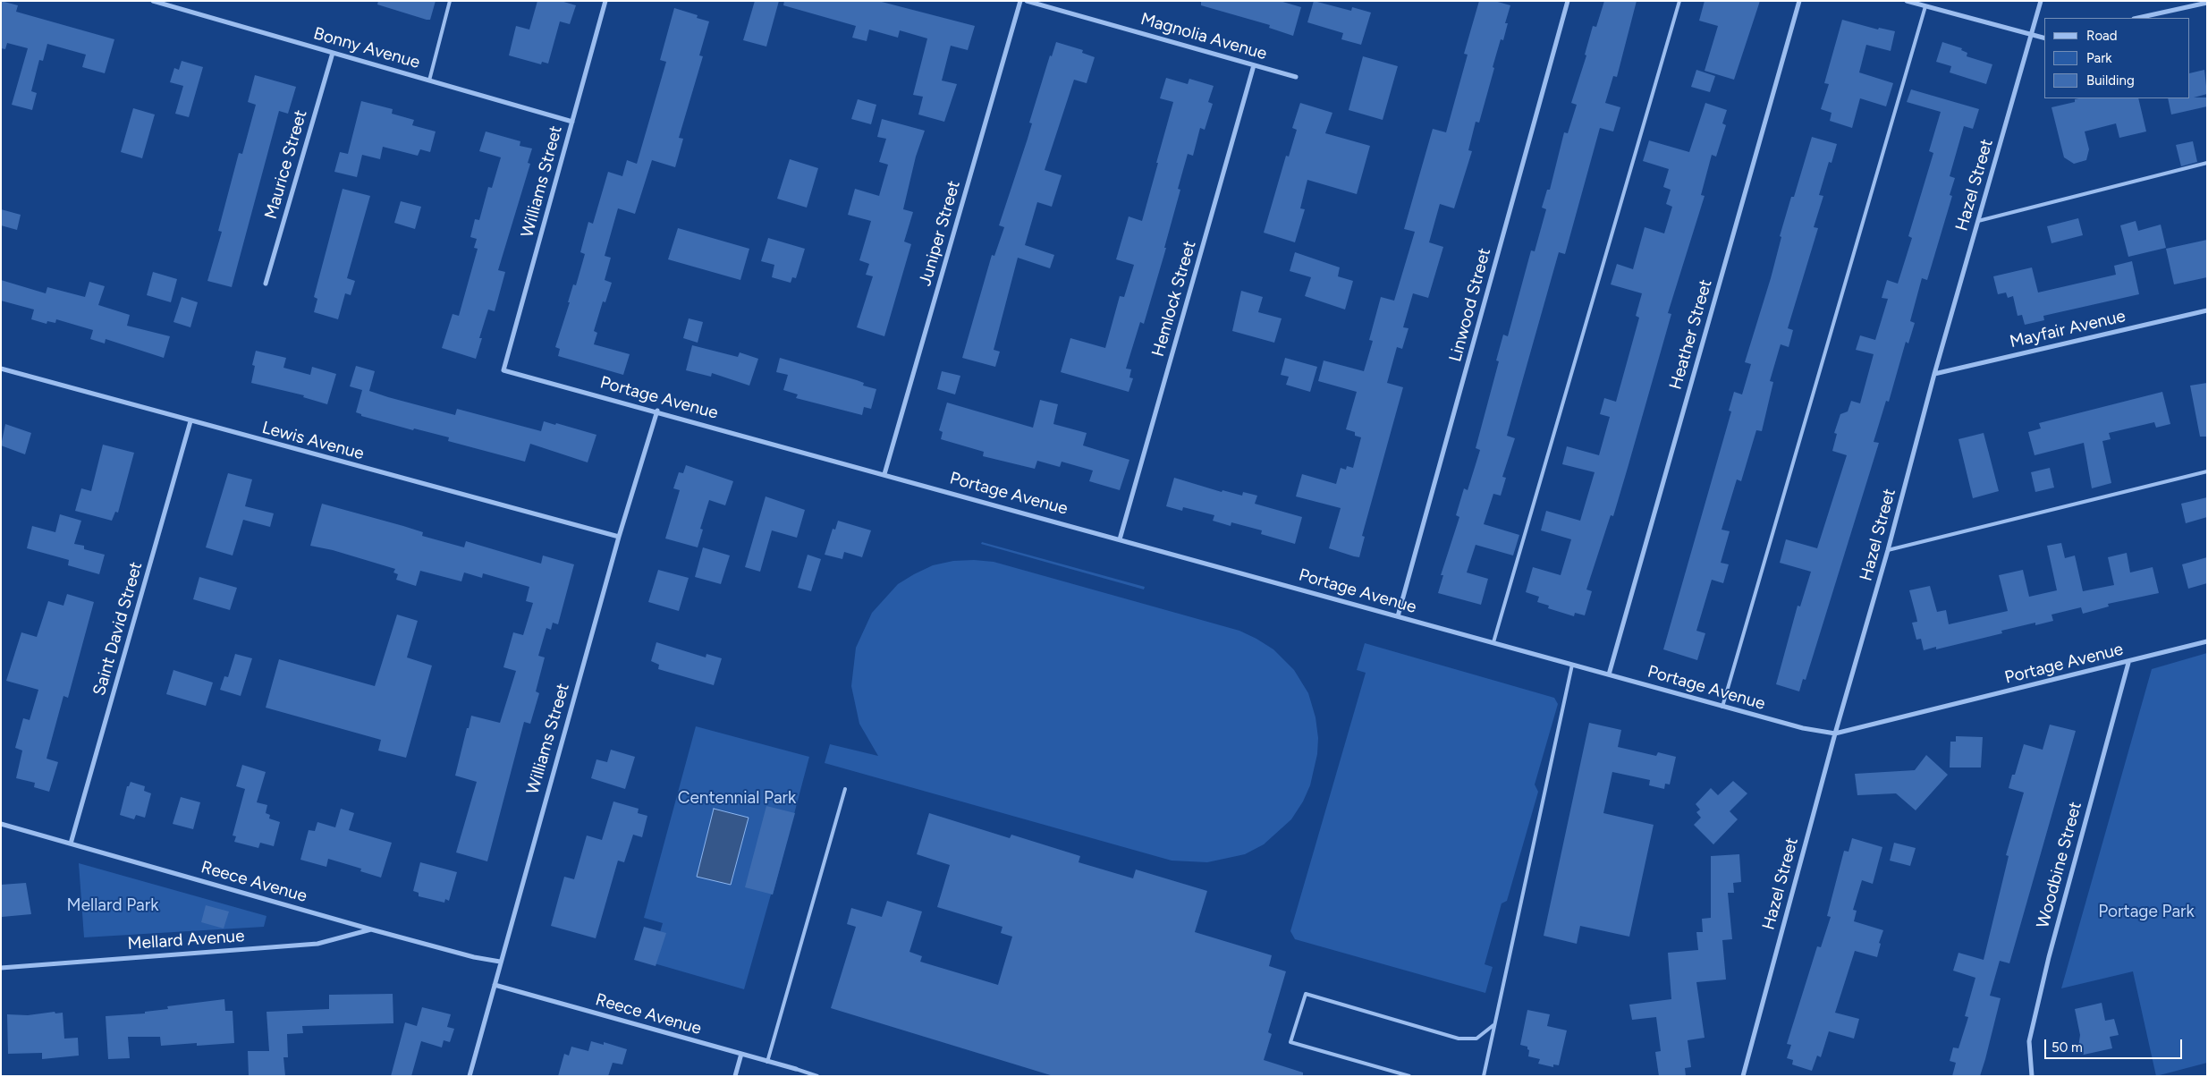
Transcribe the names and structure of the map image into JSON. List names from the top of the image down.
{
  "streets": {
    "street": [
      "Magnolia Avenue",
      "Bonny Avenue",
      "Maurice Street",
      "Williams Street",
      "Hazel Street",
      "Juniper Street",
      "Hemlock Street",
      "Linwood Street",
      "Mayfair Avenue",
      "Heather Street",
      "Portage Avenue",
      "Lewis Avenue",
      "Saint David Street",
      "Woodbine Street",
      "Reece Avenue",
      "Mellard Avenue"
    ]
  },
  "crossings": [
    ["Magnolia Avenue", "Hemlock Street"],
    ["Bonny Avenue", "Maurice Street"],
    ["Bonny Avenue", "Williams Street"],
    ["Williams Street", "Portage Avenue"],
    ["Williams Street", "Lewis Avenue"],
    ["Williams Street", "Reece Avenue"],
    ["Hazel Street", "Mayfair Avenue"],
    ["Hazel Street", "Portage Avenue"],
    ["Juniper Street", "Portage Avenue"],
    ["Hemlock Street", "Portage Avenue"],
    ["Linwood Street", "Portage Avenue"],
    ["Heather Street", "Portage Avenue"],
    ["Portage Avenue", "Woodbine Street"],
    ["Lewis Avenue", "Saint David Street"],
    ["Saint David Street", "Reece Avenue"],
    ["Reece Avenue", "Mellard Avenue"]
  ],
  "parks": ["Centennial Park", "Mellard Park", "Portage Park"],
  "legend": ["Road", "Park", "Building"],
  "scale_bar": "50 m"
}
